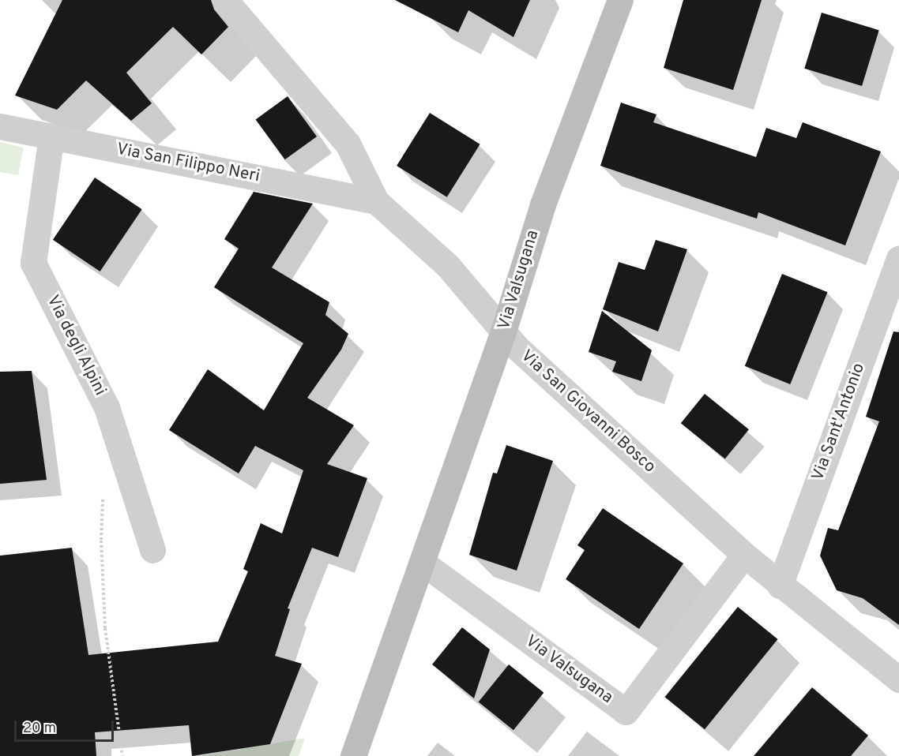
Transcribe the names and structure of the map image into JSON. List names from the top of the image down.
{
  "streets": {
    "main road": ["Via Valsugana"],
    "street": [
      "Via San Filippo Neri",
      "Via degli Alpini",
      "Via San Giovanni Bosco",
      "Via Sant'Antonio"
    ]
  },
  "crossings": [
    ["Via San Filippo Neri", "Via degli Alpini"],
    ["Via San Filippo Neri", "Via San Giovanni Bosco"],
    ["Via Valsugana", "Via San Giovanni Bosco"],
    ["Via San Giovanni Bosco", "Via Sant'Antonio"]
  ],
  "scale_bar": "20 m"
}
